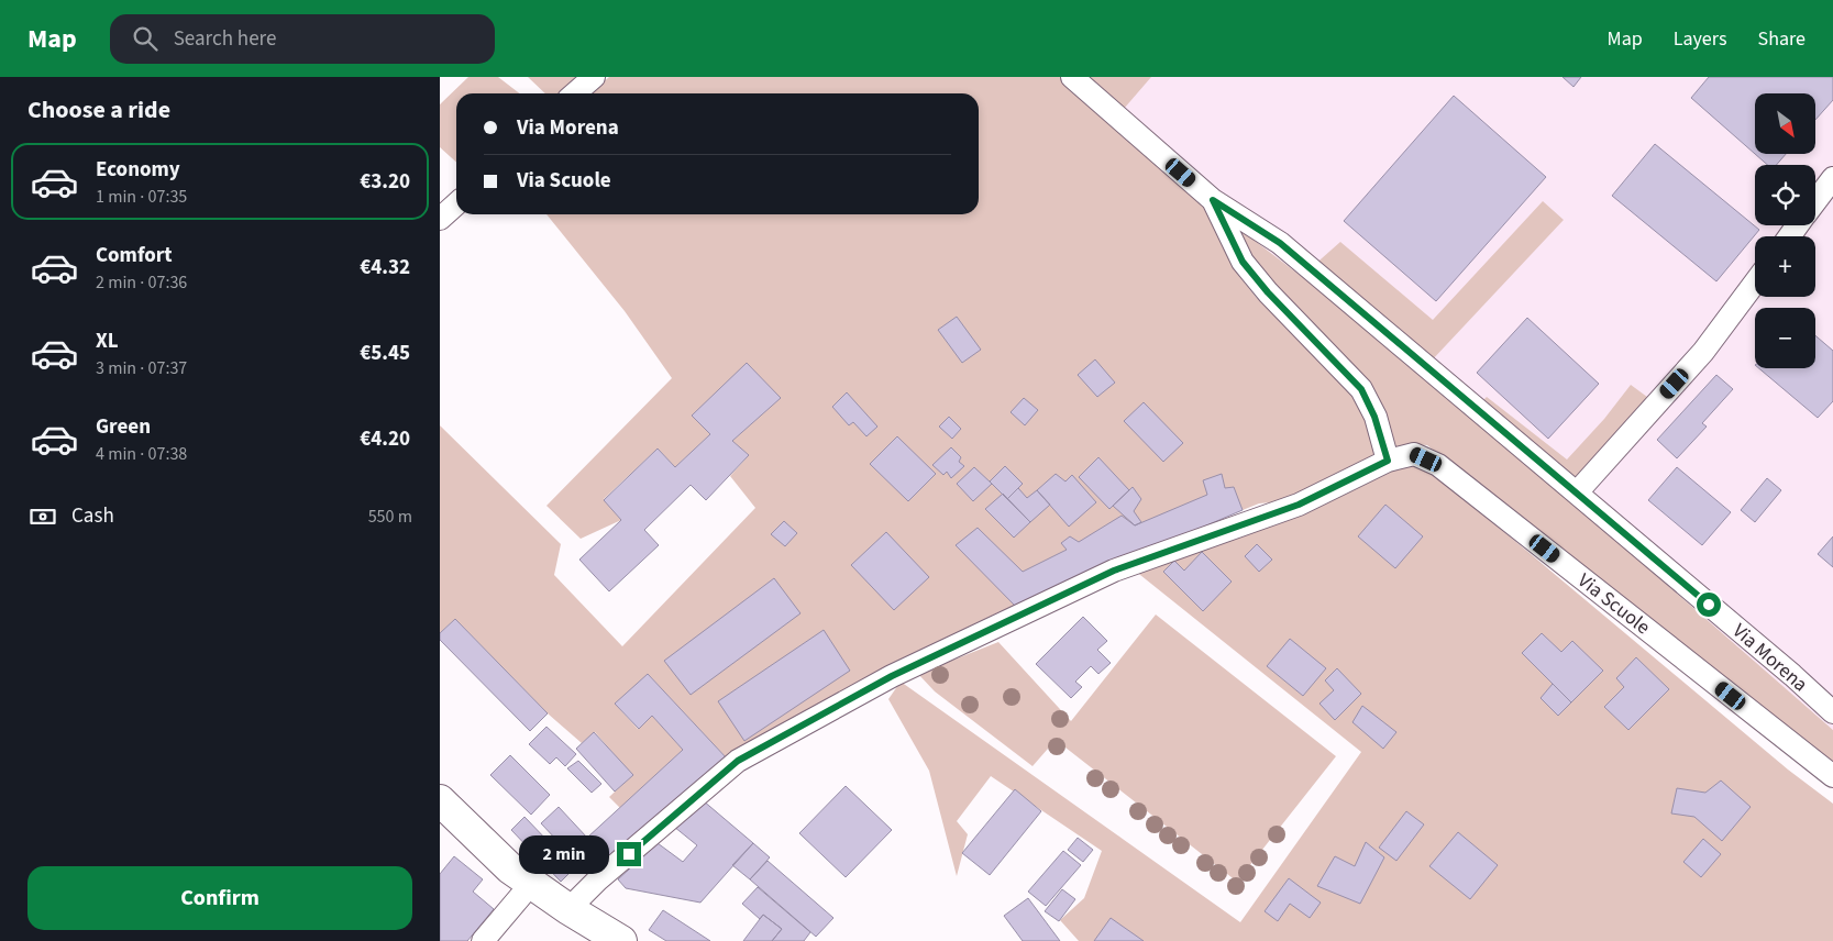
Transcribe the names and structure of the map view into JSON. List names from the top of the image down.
{
  "streets": {
    "street": ["Via Scuole", "Via Morena"]
  },
  "north": "bottom right",
  "page": {
    "header": "Map",
    "search": "Search here",
    "nav": ["Map", "Layers", "Share"],
    "heading": "Choose a ride",
    "map_buttons": ["+", "−"],
    "banner": ["Via Morena", "Via Scuole"],
    "list": [
      {
        "name": "Economy",
        "note": "1 min · 07:35",
        "value": "€3.20"
      },
      {
        "name": "Comfort",
        "note": "2 min · 07:36",
        "value": "€4.32"
      },
      {
        "name": "XL",
        "note": "3 min · 07:37",
        "value": "€5.45"
      },
      {
        "name": "Green",
        "note": "4 min · 07:38",
        "value": "€4.20"
      }
    ],
    "pay": ["Cash", "550 m"],
    "bubble": "2 min",
    "buttons": "Confirm"
  }
}
